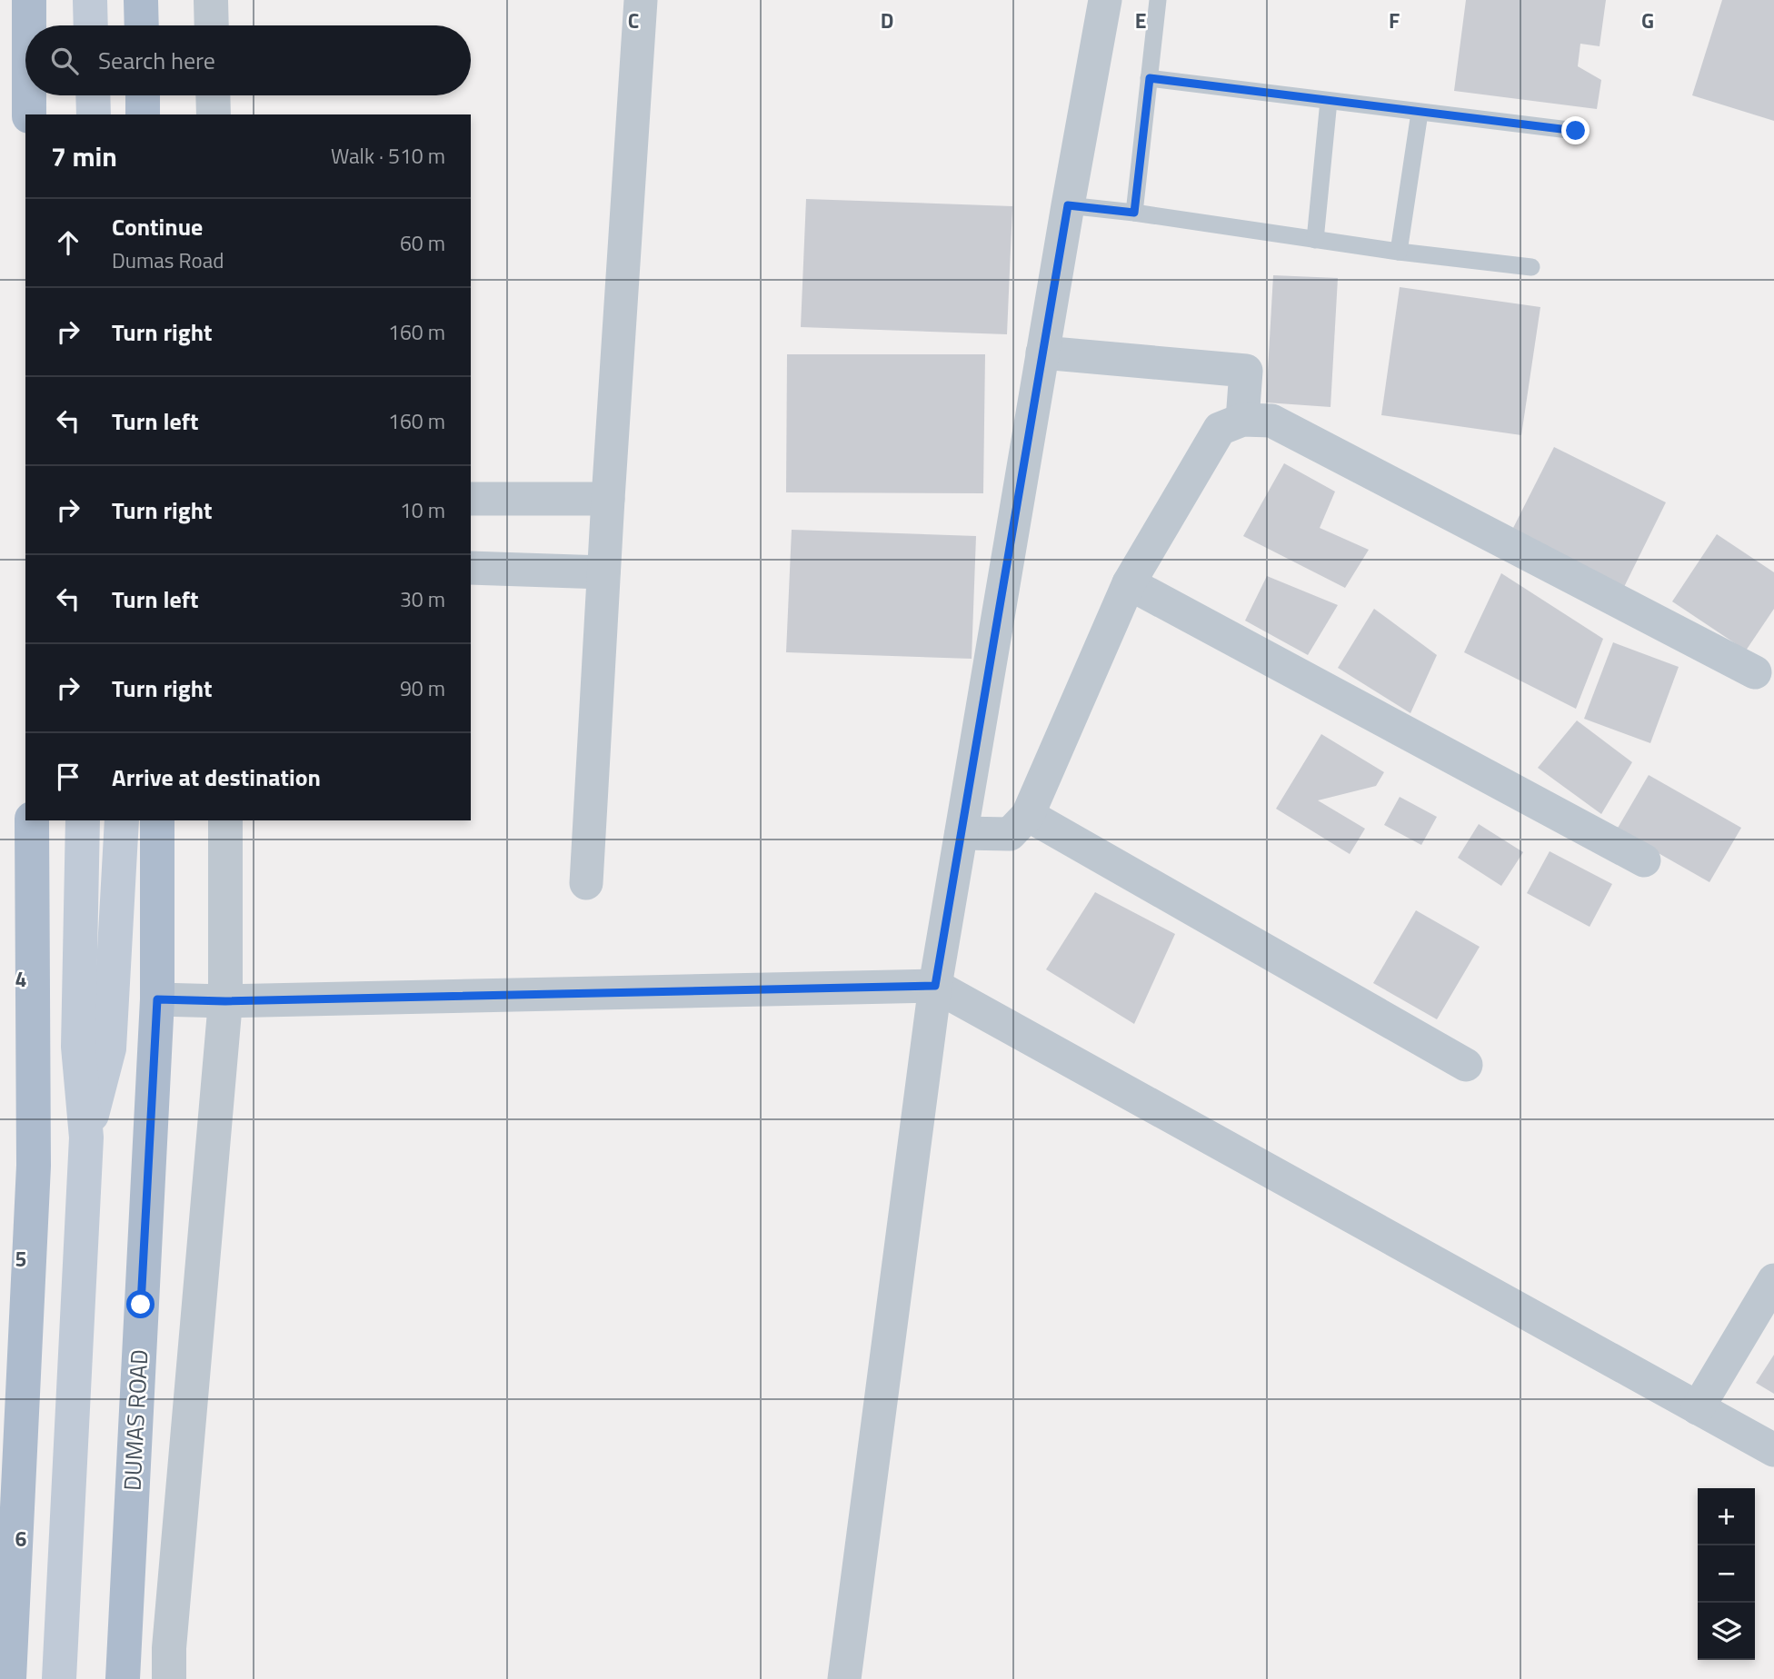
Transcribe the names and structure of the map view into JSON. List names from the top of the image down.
{
  "streets": {
    "main road": ["DUMAS ROAD"]
  },
  "page": {
    "search": "Search here",
    "heading": ["7 min", "Walk · 510 m"],
    "list": [
      ["Continue", "Dumas Road", "60 m"],
      ["Turn right", "160 m"],
      ["Turn left", "160 m"],
      ["Turn right", "10 m"],
      ["Turn left", "30 m"],
      ["Turn right", "90 m"],
      "Arrive at destination"
    ],
    "map_buttons": ["+", "−"]
  },
  "grid": {
    "columns": [
      "C",
      "D",
      "E",
      "F",
      "G"
    ],
    "rows": ["4", "5", "6"]
  }
}
